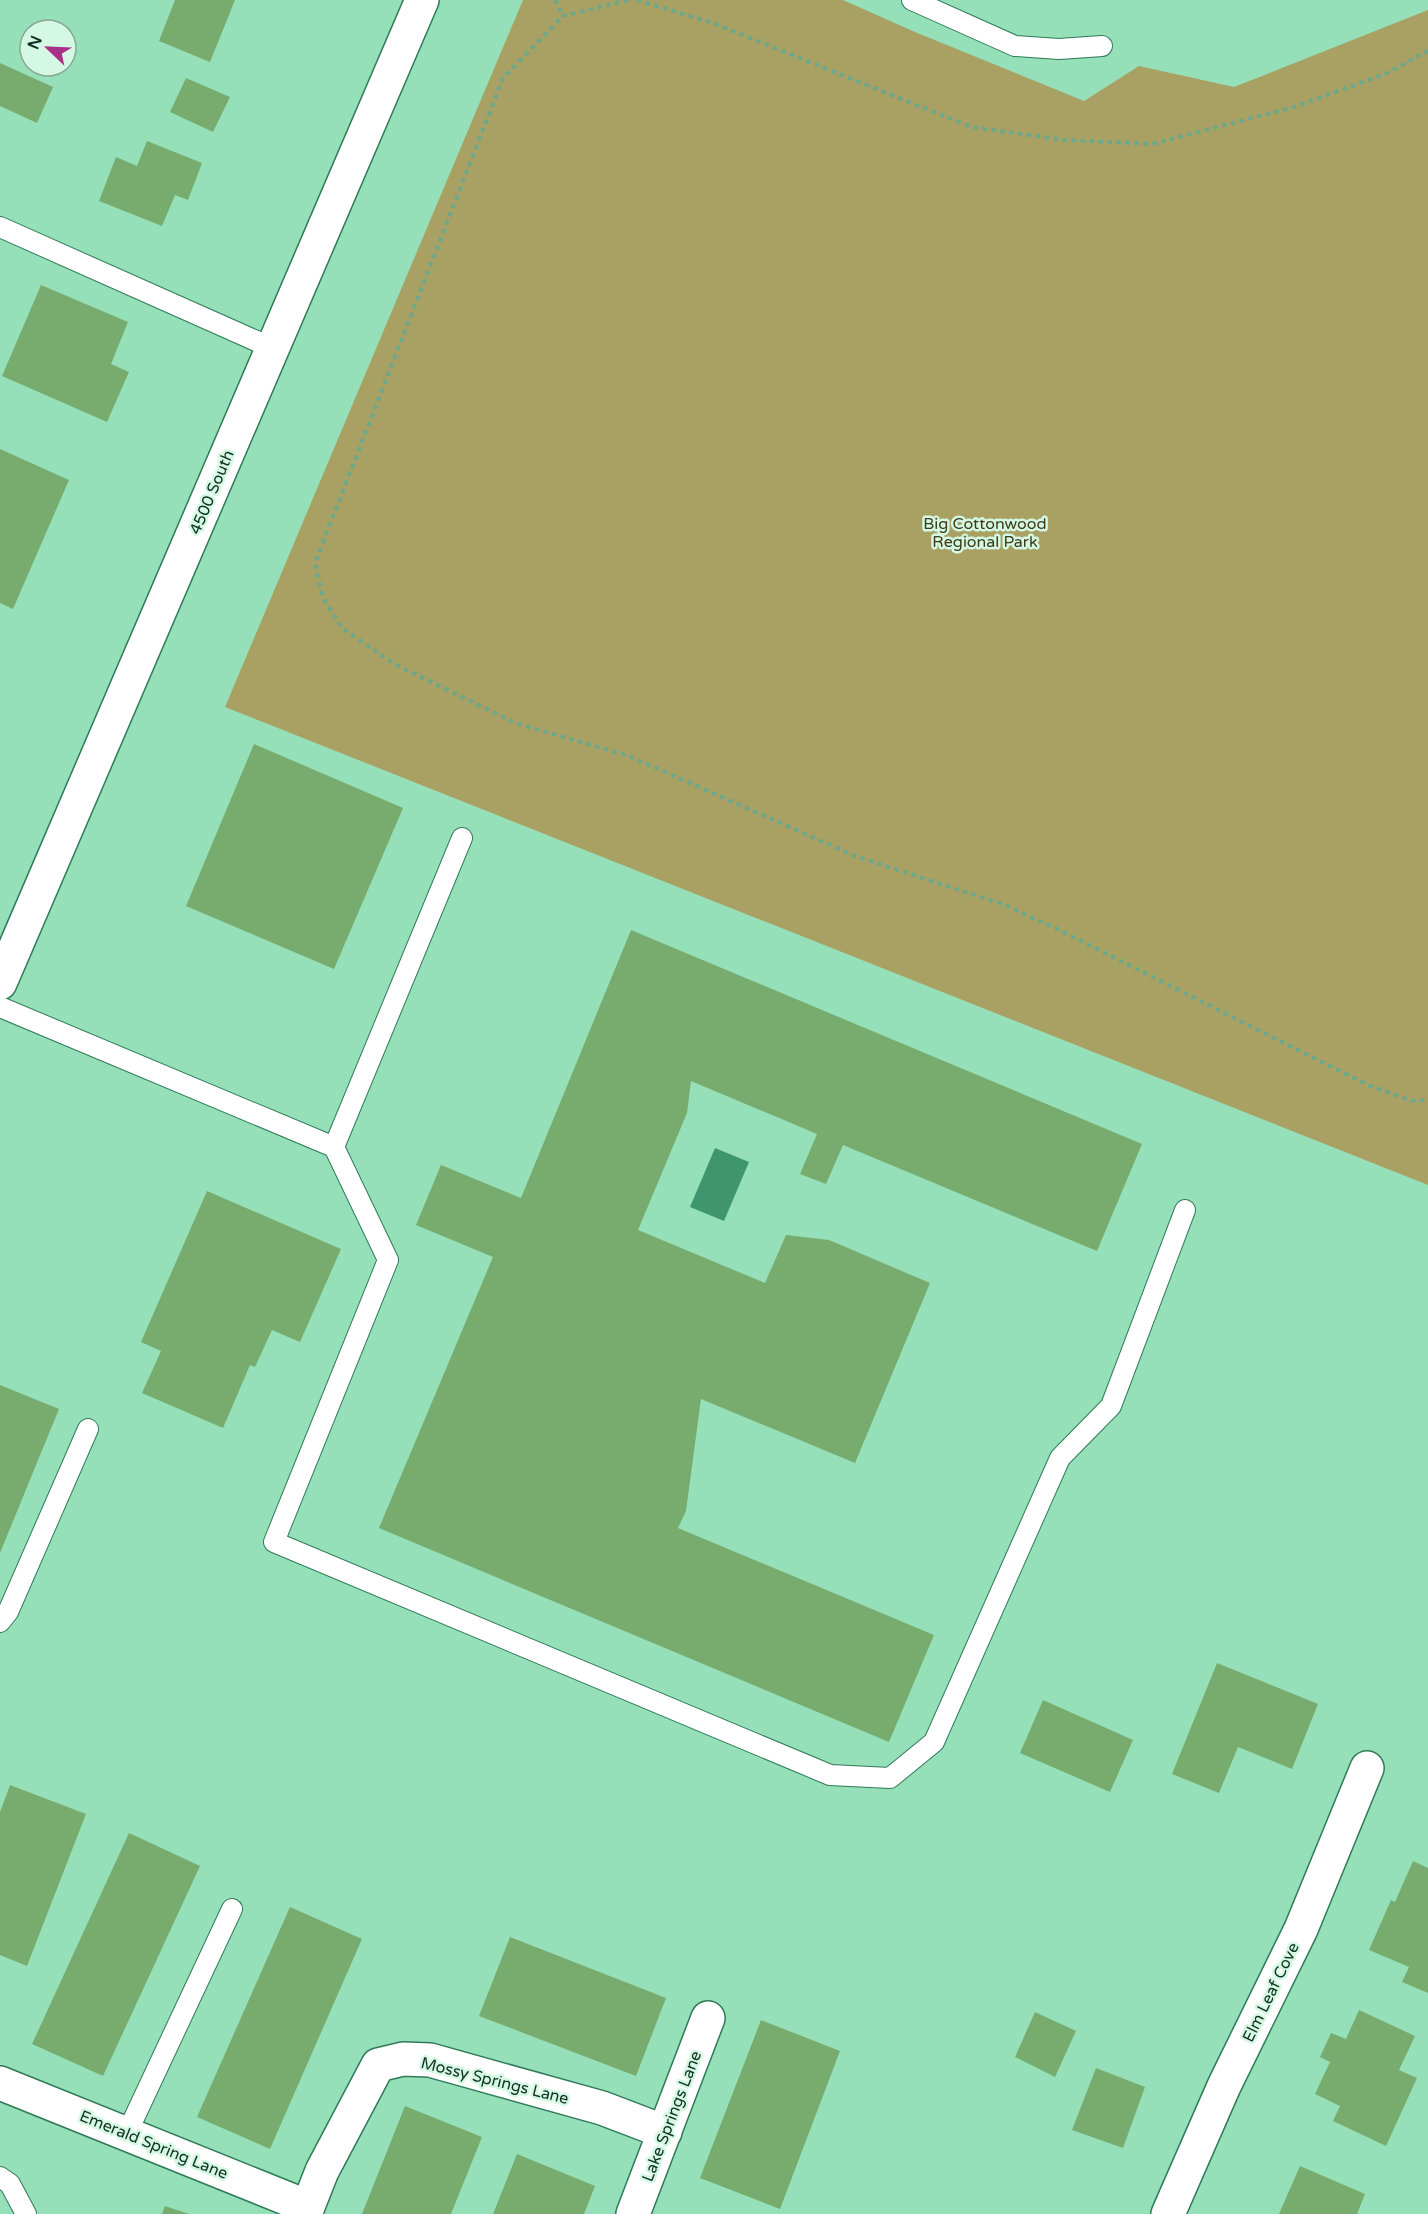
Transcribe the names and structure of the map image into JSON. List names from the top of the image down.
{
  "streets": {
    "street": [
      "4500 South",
      "Elm Leaf Cove",
      "Mossy Springs Lane",
      "Lake Springs Lane",
      "Emerald Spring Lane"
    ]
  },
  "crossings": [
    ["Mossy Springs Lane", "Lake Springs Lane"],
    ["Mossy Springs Lane", "Emerald Spring Lane"]
  ],
  "parks": ["Big Cottonwood Regional Park"],
  "north": "top left"
}
